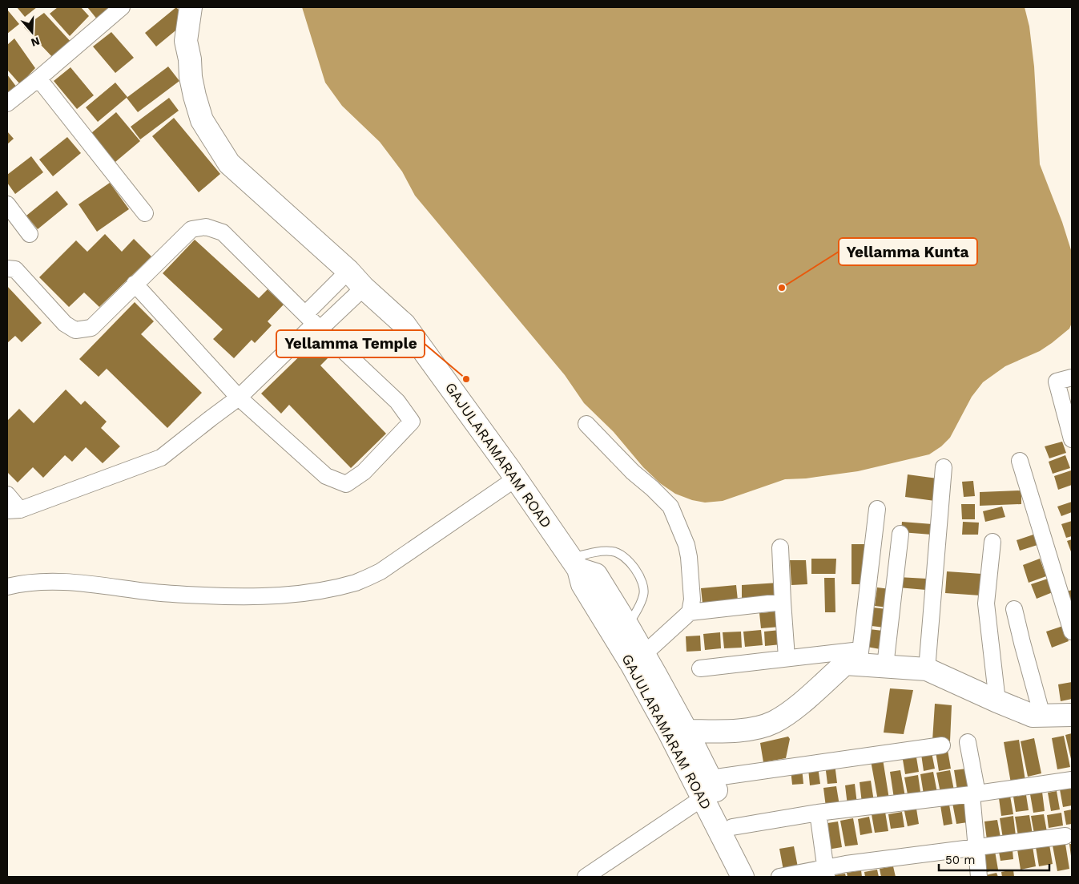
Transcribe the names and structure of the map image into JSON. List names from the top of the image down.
{
  "streets": {
    "main road": ["GAJULARAMARAM ROAD"]
  },
  "places": ["Yellamma Kunta", "Yellamma Temple"],
  "scale_bar": "50 m",
  "north": "bottom"
}
